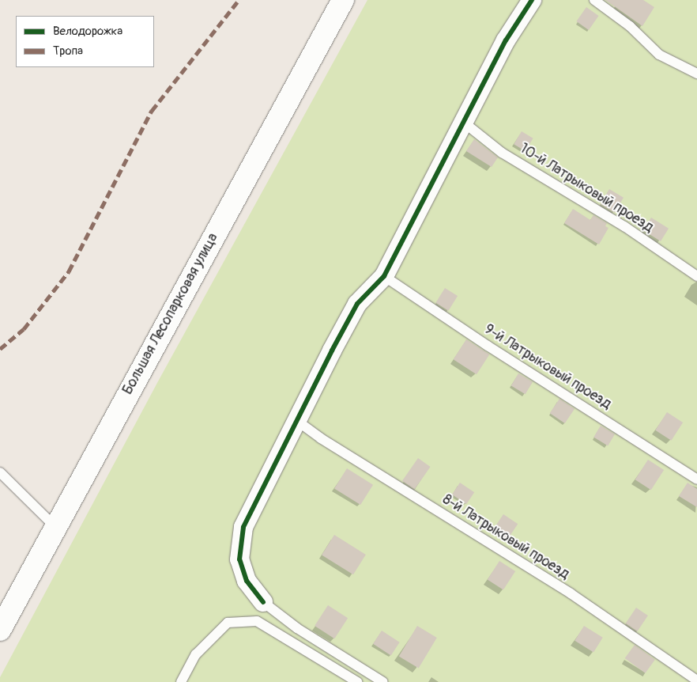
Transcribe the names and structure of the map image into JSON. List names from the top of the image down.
{
  "streets": {
    "main road": ["Большая Лесопарковая улица"],
    "lane": ["10-й Латрыковый проезд", "9-й Латрыковый проезд", "8-й Латрыковый проезд"]
  },
  "legend": ["Велодорожка", "Тропа"]
}
